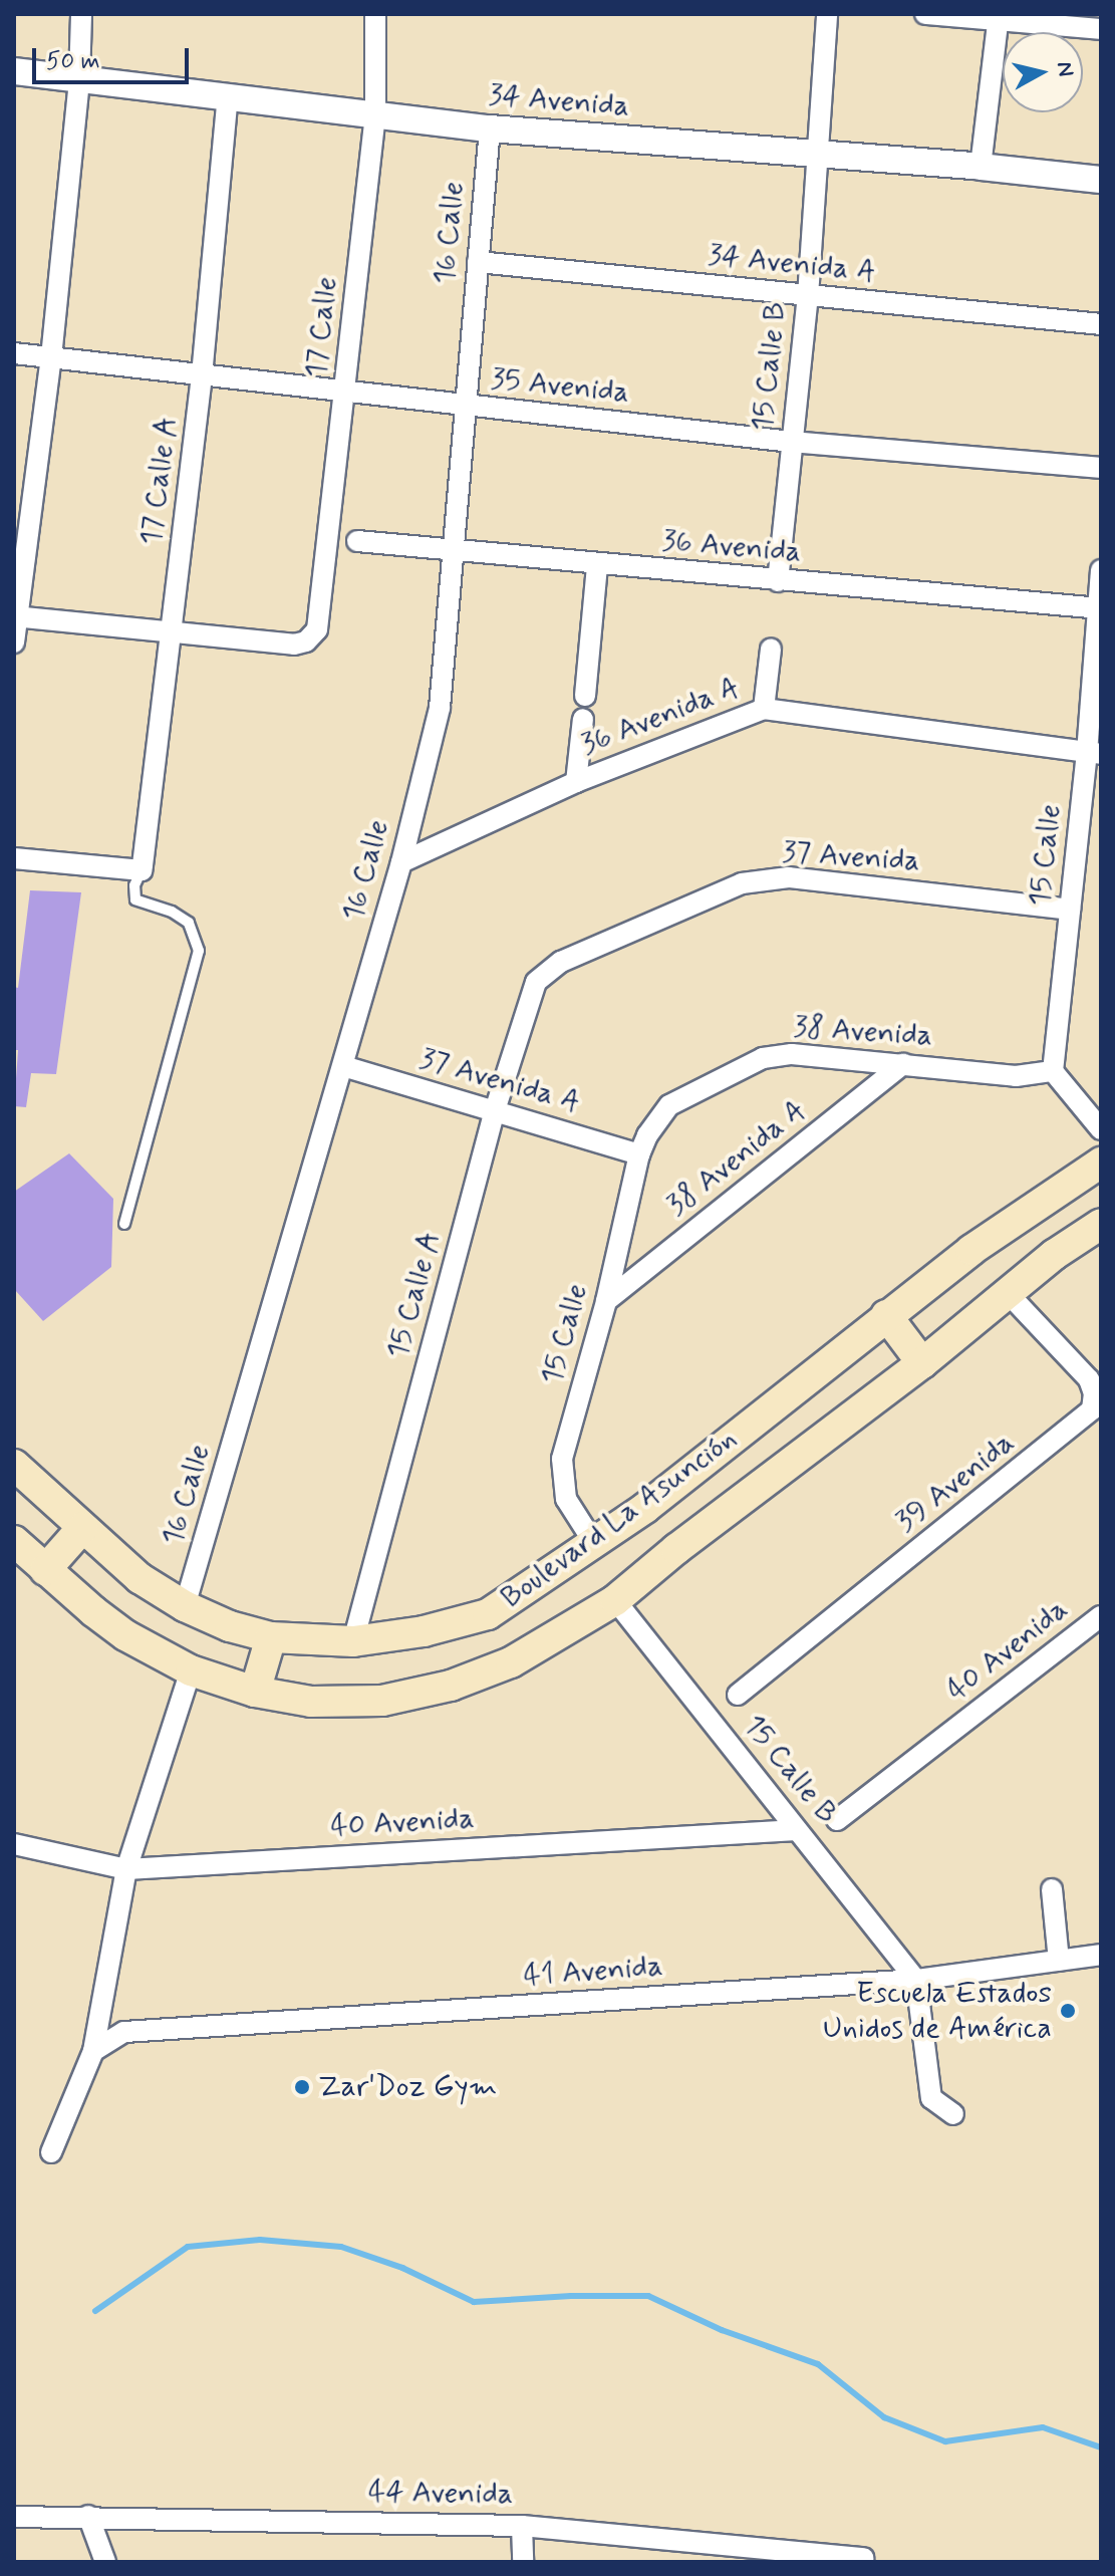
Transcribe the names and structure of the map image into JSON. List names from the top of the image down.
{
  "streets": {
    "main road": ["Boulevard La Asunción"],
    "street": [
      "34 Avenida",
      "16 Calle",
      "34 Avenida A",
      "17 Calle",
      "15 Calle B",
      "35 Avenida",
      "17 Calle A",
      "36 Avenida",
      "36 Avenida A",
      "15 Calle",
      "37 Avenida",
      "38 Avenida",
      "37 Avenida A",
      "38 Avenida A",
      "15 Calle A",
      "39 Avenida",
      "40 Avenida",
      "41 Avenida",
      "44 Avenida"
    ]
  },
  "crossings": [
    ["34 Avenida", "16 Calle"],
    ["34 Avenida", "17 Calle"],
    ["34 Avenida", "15 Calle B"],
    ["34 Avenida", "17 Calle A"],
    ["16 Calle", "34 Avenida A"],
    ["16 Calle", "35 Avenida"],
    ["16 Calle", "36 Avenida"],
    ["16 Calle", "36 Avenida A"],
    ["16 Calle", "37 Avenida A"],
    ["16 Calle", "Boulevard La Asunción"],
    ["34 Avenida A", "15 Calle B"],
    ["17 Calle", "35 Avenida"],
    ["17 Calle", "17 Calle A"],
    ["15 Calle B", "35 Avenida"],
    ["15 Calle B", "36 Avenida"],
    ["15 Calle B", "Boulevard La Asunción"],
    ["15 Calle B", "40 Avenida"],
    ["15 Calle B", "41 Avenida"],
    ["35 Avenida", "17 Calle A"],
    ["36 Avenida", "15 Calle"],
    ["36 Avenida A", "15 Calle"],
    ["15 Calle", "37 Avenida"],
    ["15 Calle", "38 Avenida"],
    ["15 Calle", "37 Avenida A"],
    ["15 Calle", "38 Avenida A"],
    ["15 Calle", "Boulevard La Asunción"],
    ["37 Avenida", "15 Calle A"],
    ["38 Avenida", "37 Avenida A"],
    ["38 Avenida", "38 Avenida A"],
    ["37 Avenida A", "15 Calle A"],
    ["15 Calle A", "Boulevard La Asunción"],
    ["39 Avenida", "Boulevard La Asunción"]
  ],
  "places": ["Escuela Estados Unidos de América", "Zar'Doz Gym"],
  "scale_bar": "50 m",
  "north": "right"
}
